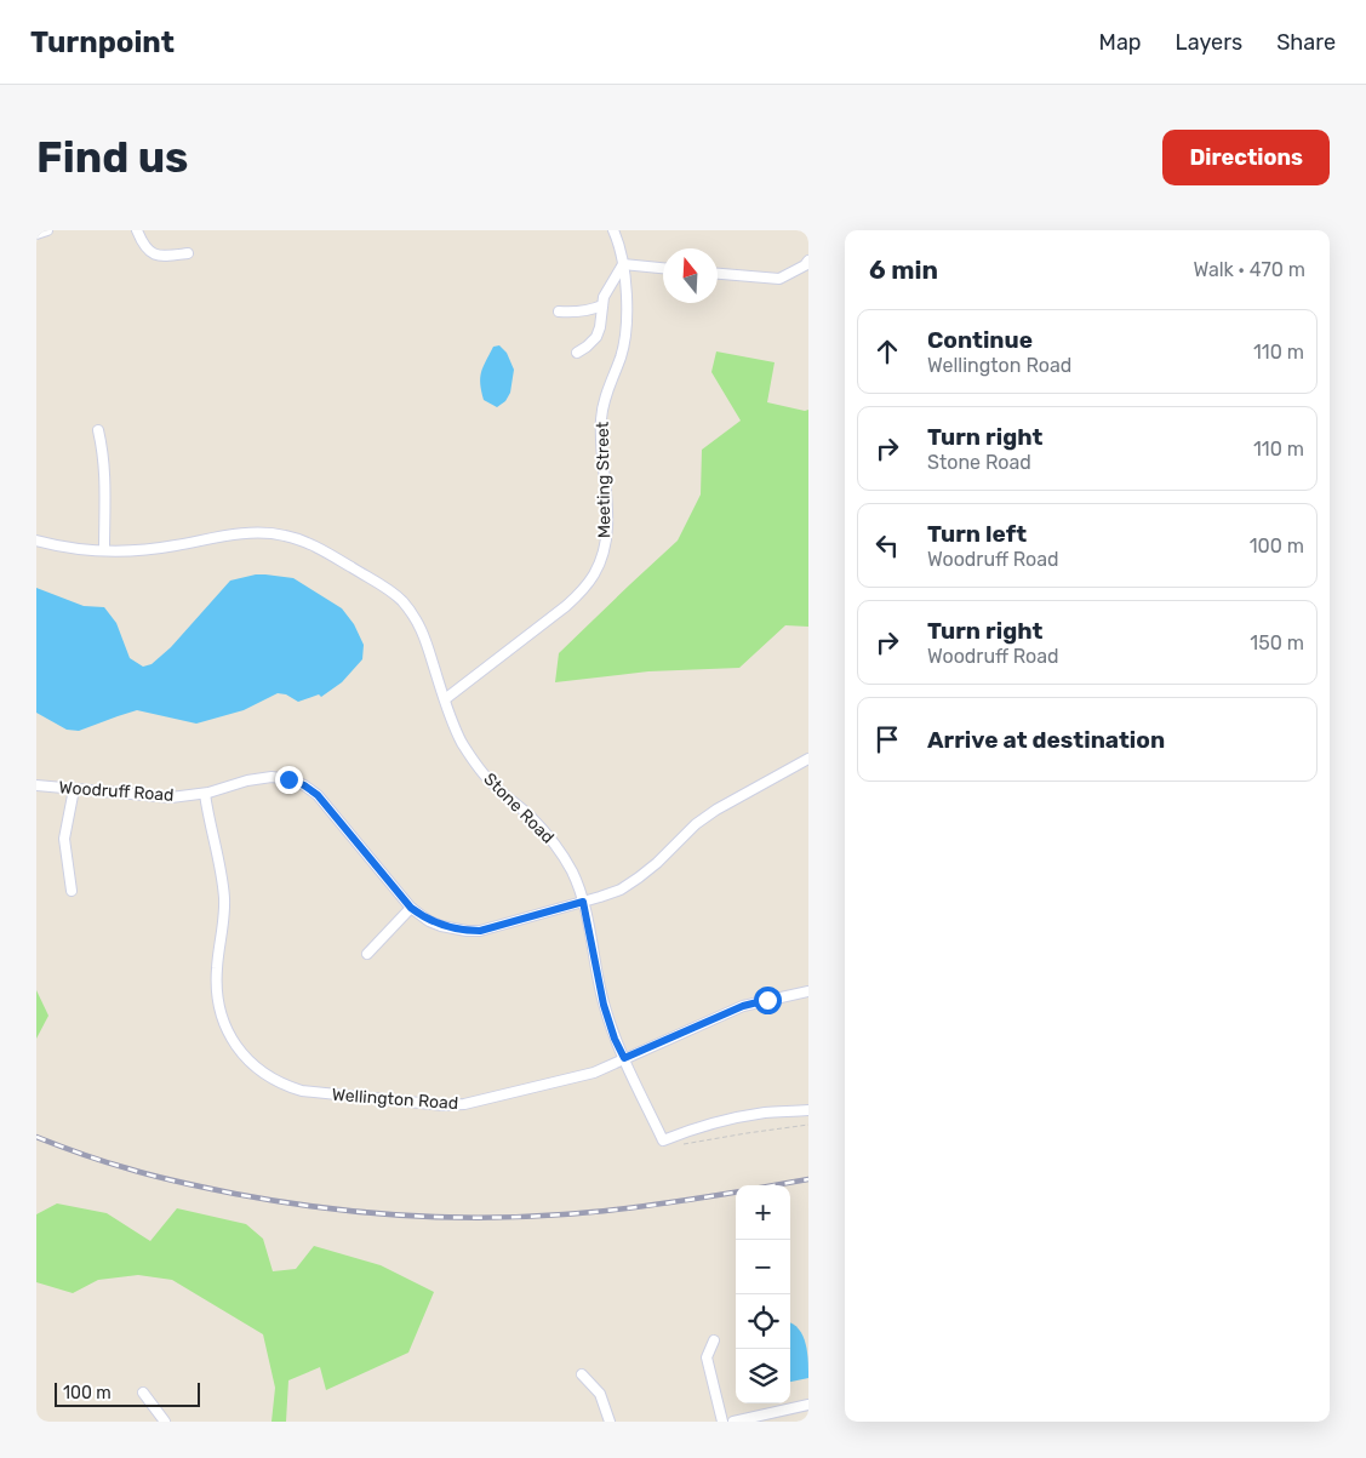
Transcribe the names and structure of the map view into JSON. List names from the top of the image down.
{
  "streets": {
    "street": [
      "Meeting Street",
      "Woodruff Road",
      "Stone Road",
      "Wellington Road"
    ]
  },
  "crossings": [
    ["Meeting Street", "Stone Road"],
    ["Woodruff Road", "Stone Road"],
    ["Woodruff Road", "Wellington Road"],
    ["Stone Road", "Wellington Road"]
  ],
  "scale_bar": "100 m",
  "north": "top",
  "page": {
    "header": "Turnpoint",
    "nav": ["Map", "Layers", "Share"],
    "buttons": "Directions",
    "title": "Find us",
    "heading": ["6 min", "Walk · 470 m"],
    "list": [
      ["Continue", "Wellington Road", "110 m"],
      ["Turn right", "Stone Road", "110 m"],
      ["Turn left", "Woodruff Road", "100 m"],
      ["Turn right", "Woodruff Road", "150 m"],
      "Arrive at destination"
    ],
    "map_buttons": ["+", "−"],
    "scale": "100 m"
  }
}
